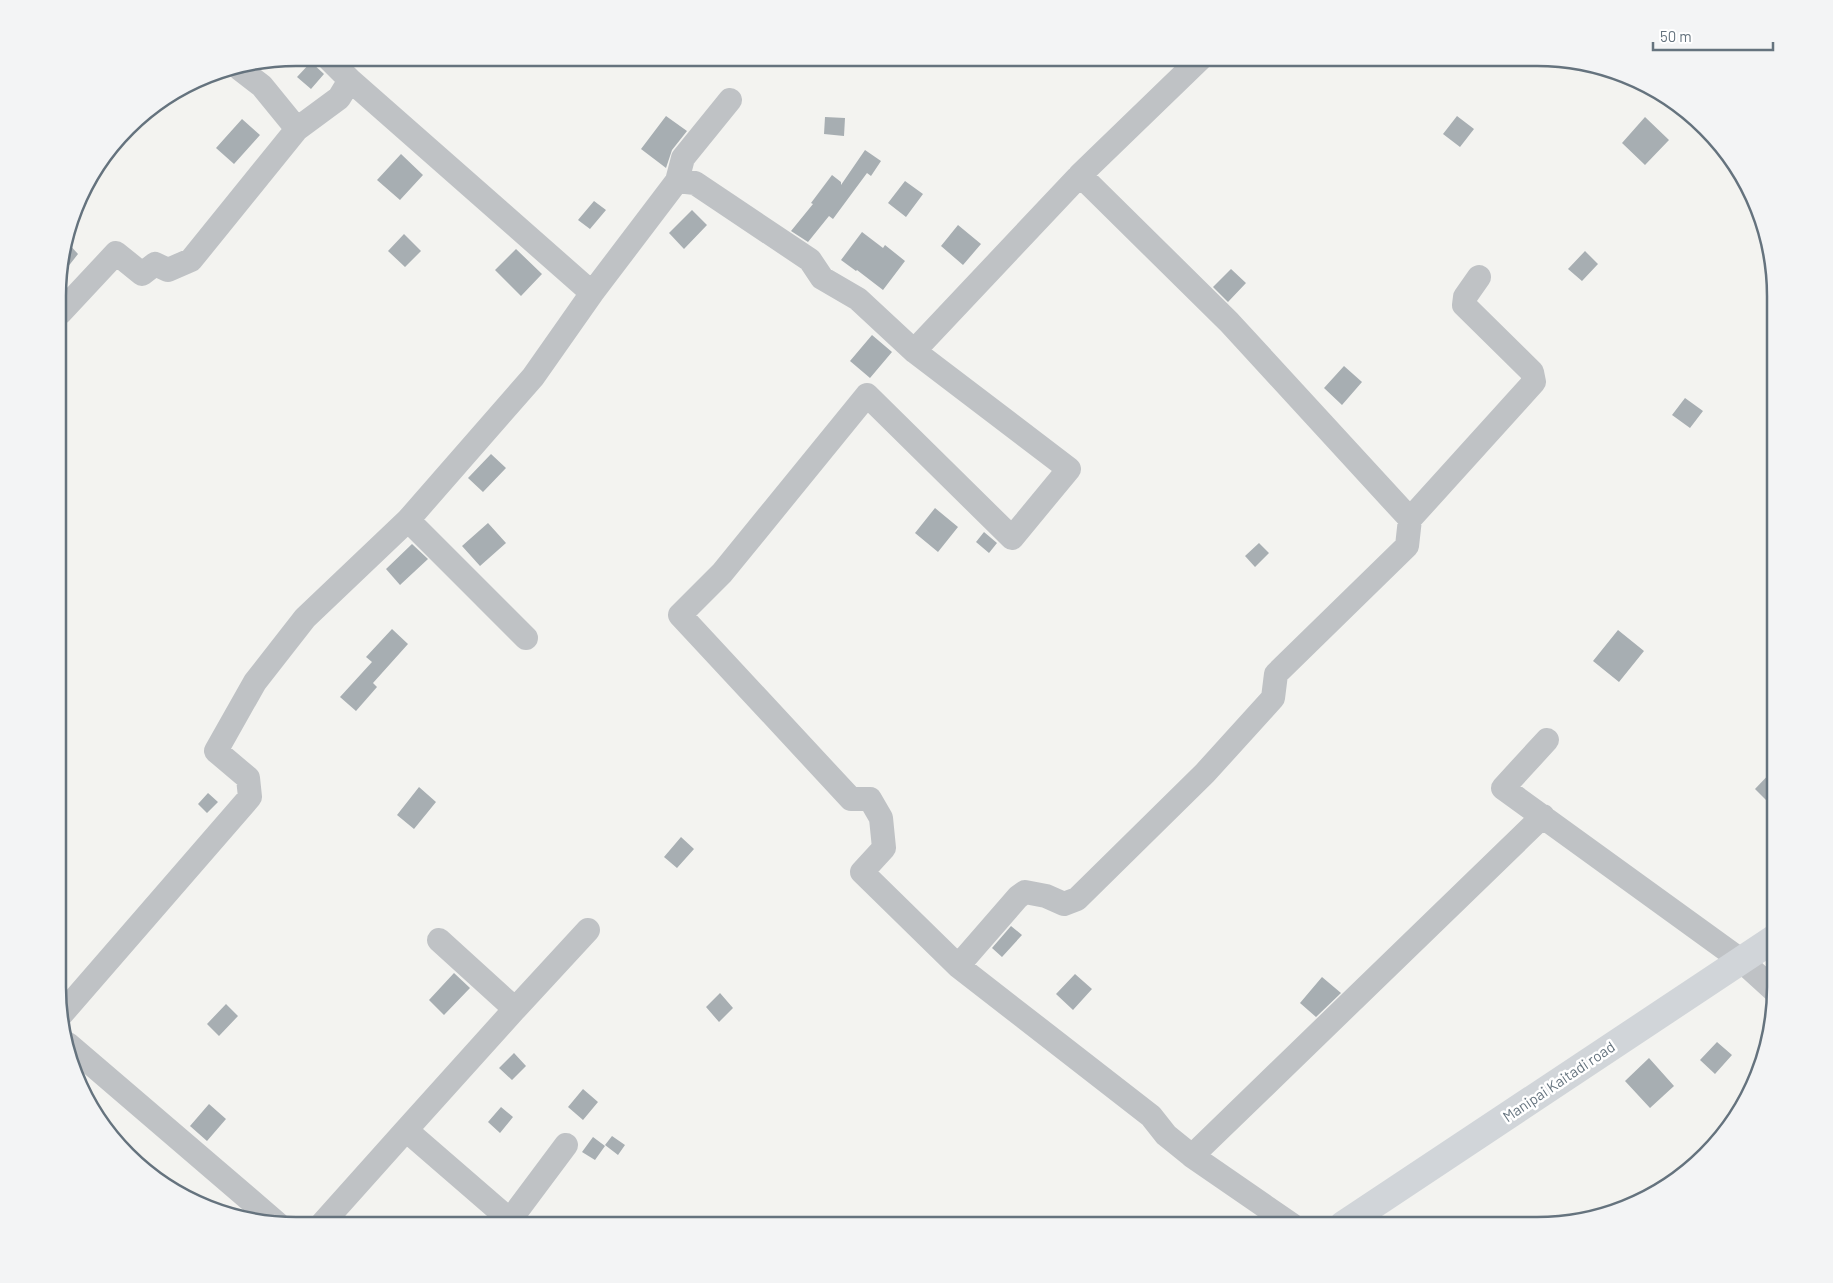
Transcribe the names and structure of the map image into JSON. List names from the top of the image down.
{
  "streets": {
    "main road": ["Manipai Kaitadi road"]
  },
  "scale_bar": "50 m"
}
